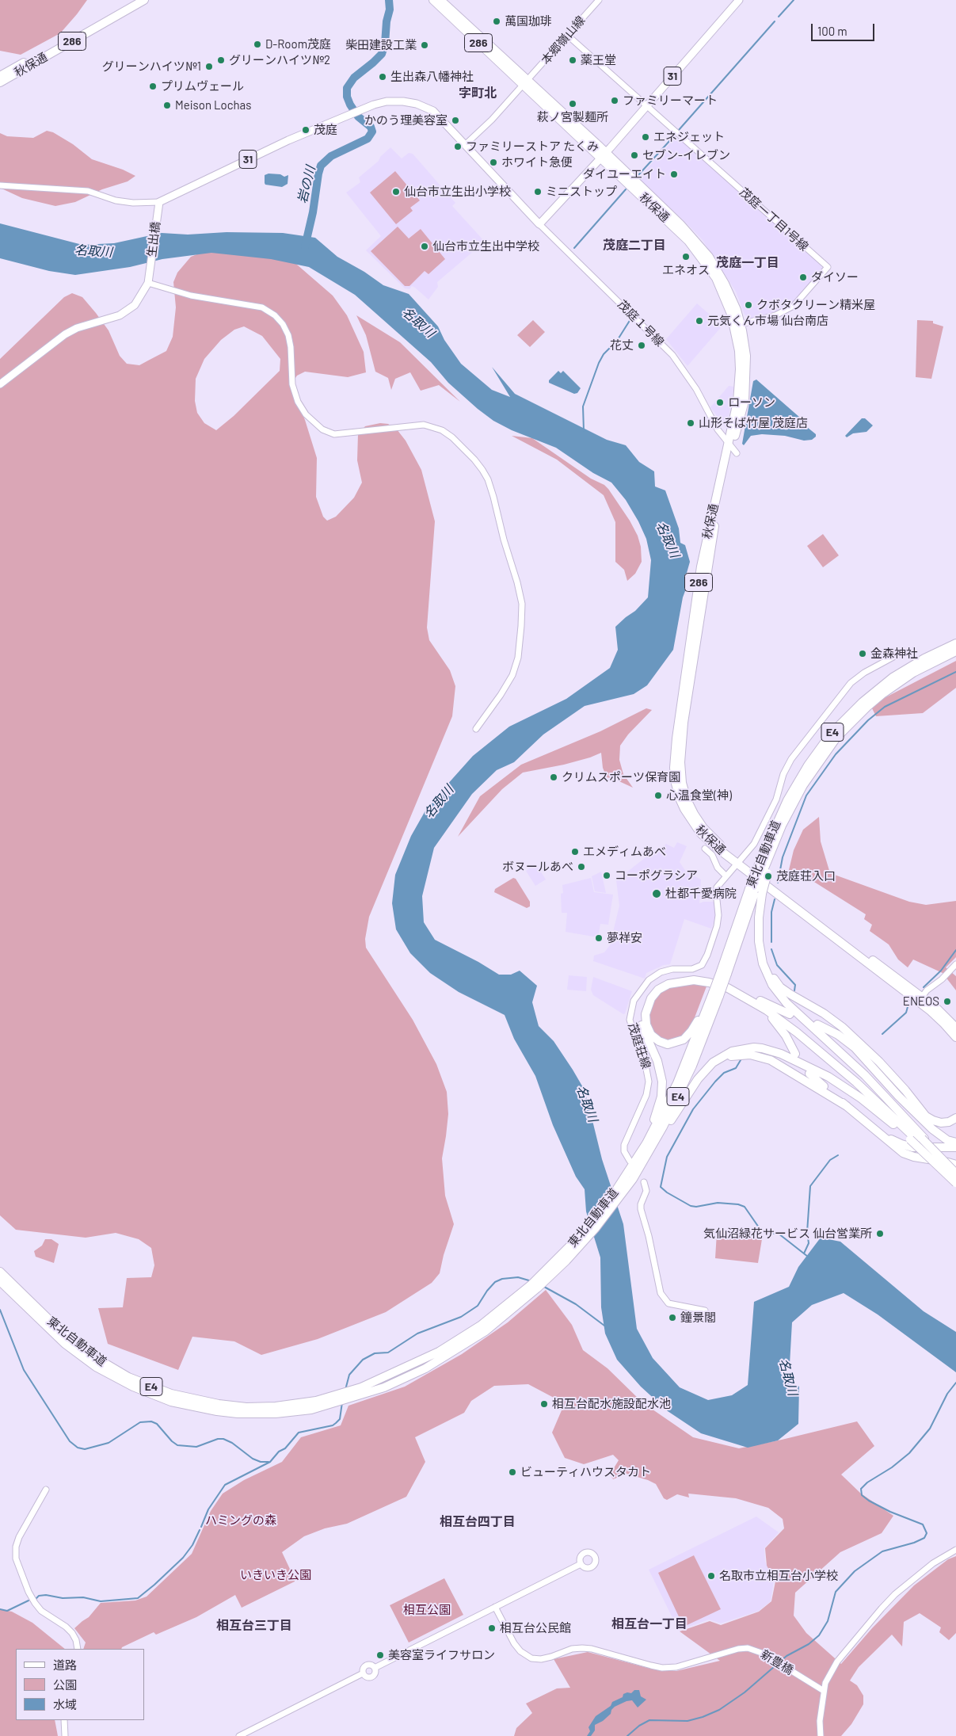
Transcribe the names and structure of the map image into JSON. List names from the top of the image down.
{
  "streets": {
    "highway": [
      "286",
      "秋保通",
      "E4",
      "東北自動車道"
    ],
    "main road": ["31", "生出橋"],
    "street": [
      "本郷嶺山線",
      "茂庭一丁目1号線",
      "茂庭１号線",
      "茂庭荘線",
      "新豊橋"
    ]
  },
  "crossings": [
    ["本郷嶺山線", "秋保通"],
    ["本郷嶺山線", "31"],
    ["秋保通", "31"],
    ["秋保通", "茂庭一丁目1号線"],
    ["秋保通", "茂庭１号線"],
    ["秋保通", "茂庭荘線"],
    ["31", "茂庭一丁目1号線"],
    ["31", "生出橋"],
    ["31", "茂庭１号線"],
    ["E4", "東北自動車道"]
  ],
  "districts": [
    "字町北",
    "茂庭二丁目",
    "茂庭一丁目",
    "相互台四丁目",
    "相互台一丁目",
    "相互台三丁目"
  ],
  "water": ["岩の川", "名取川"],
  "parks": ["ハミングの森", "いきいき公園", "相互公園"],
  "places": [
    "萬国珈琲",
    "D-Room茂庭",
    "柴田建設工業",
    "グリーンハイツ№2",
    "薬王堂",
    "グリーンハイツ№1",
    "生出森八幡神社",
    "プリムヴェール",
    "ファミリーマート",
    "萩ノ宮製麺所",
    "Meison Lochas",
    "かのう理美容室",
    "茂庭",
    "エネジェット",
    "ファミリーストア たくみ",
    "セブン-イレブン",
    "ホワイト急便",
    "ダイユーエイト",
    "仙台市立生出小学校",
    "ミニストップ",
    "仙台市立生出中学校",
    "エネオス",
    "ダイソー",
    "クボタクリーン精米屋",
    "元気くん市場 仙台南店",
    "花丈",
    "ローソン",
    "山形そば竹屋 茂庭店",
    "金森神社",
    "クリムスポーツ保育園",
    "心温食堂(神)",
    "エメディムあべ",
    "ボヌールあべ",
    "コーポグラシア",
    "茂庭荘入口",
    "杜都千愛病院",
    "夢祥安",
    "ENEOS",
    "気仙沼緑花サービス 仙台営業所",
    "鐘景閣",
    "相互台配水施設配水池",
    "ビューティハウスタカト",
    "名取市立相互台小学校",
    "相互台公民館",
    "美容室ライフサロン"
  ],
  "legend": ["道路", "公園", "水域"],
  "scale_bar": "100 m"
}
